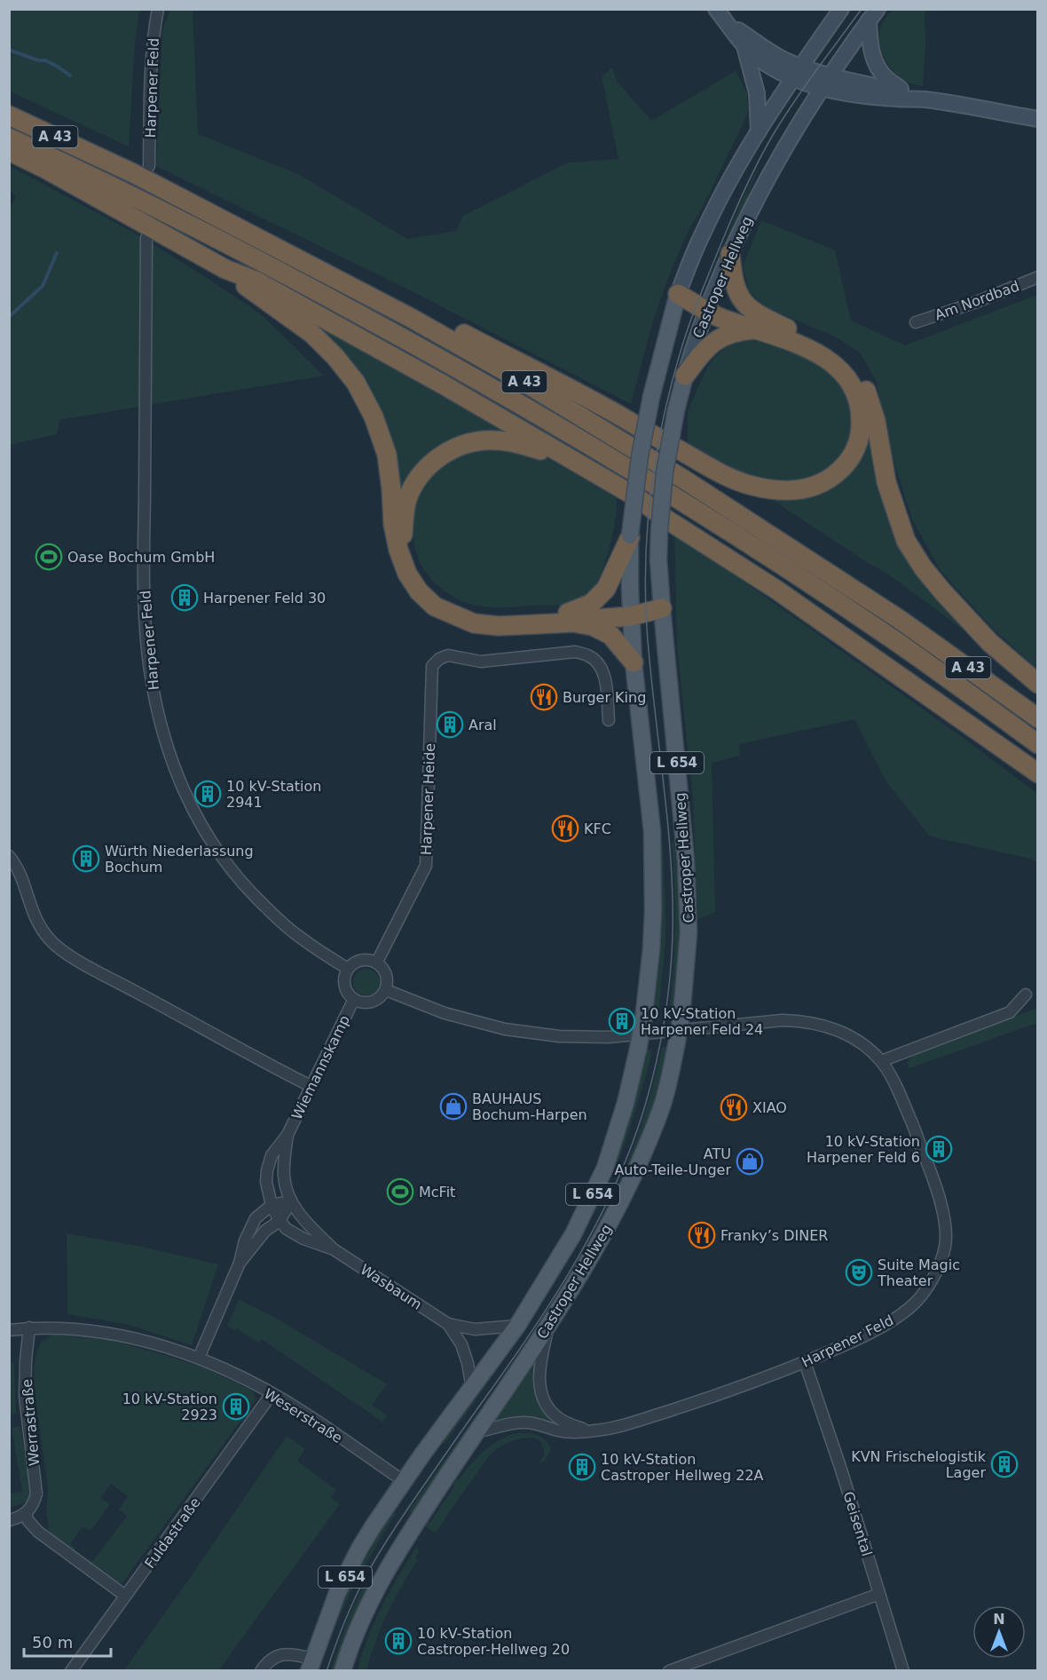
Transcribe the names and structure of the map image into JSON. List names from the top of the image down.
{
  "streets": {
    "highway": ["A 43"],
    "main road": ["Castroper Hellweg", "L 654"],
    "street": [
      "Harpener Feld",
      "Am Nordbad",
      "Harpener Heide",
      "Wiemannskamp",
      "Wasbaum",
      "Weserstraße",
      "Werrastraße",
      "Geisental",
      "Fuldastraße"
    ]
  },
  "crossings": [
    ["Harpener Feld", "A 43"],
    ["Harpener Feld", "Castroper Hellweg"],
    ["Harpener Feld", "Harpener Heide"],
    ["Harpener Feld", "Wiemannskamp"],
    ["Harpener Feld", "Geisental"],
    ["Castroper Hellweg", "Wasbaum"],
    ["Castroper Hellweg", "Weserstraße"],
    ["Harpener Heide", "Wiemannskamp"],
    ["Wiemannskamp", "Wasbaum"],
    ["Weserstraße", "Werrastraße"],
    ["Weserstraße", "Fuldastraße"]
  ],
  "places": {
    "sports": ["Oase Bochum GmbH", "McFit"],
    "building": [
      "Harpener Feld 30",
      "Aral",
      "10 kV-Station 2941",
      "Würth Niederlassung Bochum",
      "10 kV-Station Harpener Feld 24",
      "10 kV-Station Harpener Feld 6",
      "10 kV-Station 2923",
      "KVN Frischelogistik Lager",
      "10 kV-Station Castroper Hellweg 22A",
      "10 kV-Station Castroper-Hellweg 20"
    ],
    "restaurant": [
      "Burger King",
      "KFC",
      "XIAO",
      "Franky’s DINER"
    ],
    "shop": ["BAUHAUS Bochum-Harpen", "ATU Auto-Teile-Unger"],
    "theatre": ["Suite Magic Theater"]
  },
  "scale_bar": "50 m",
  "north": "top"
}
